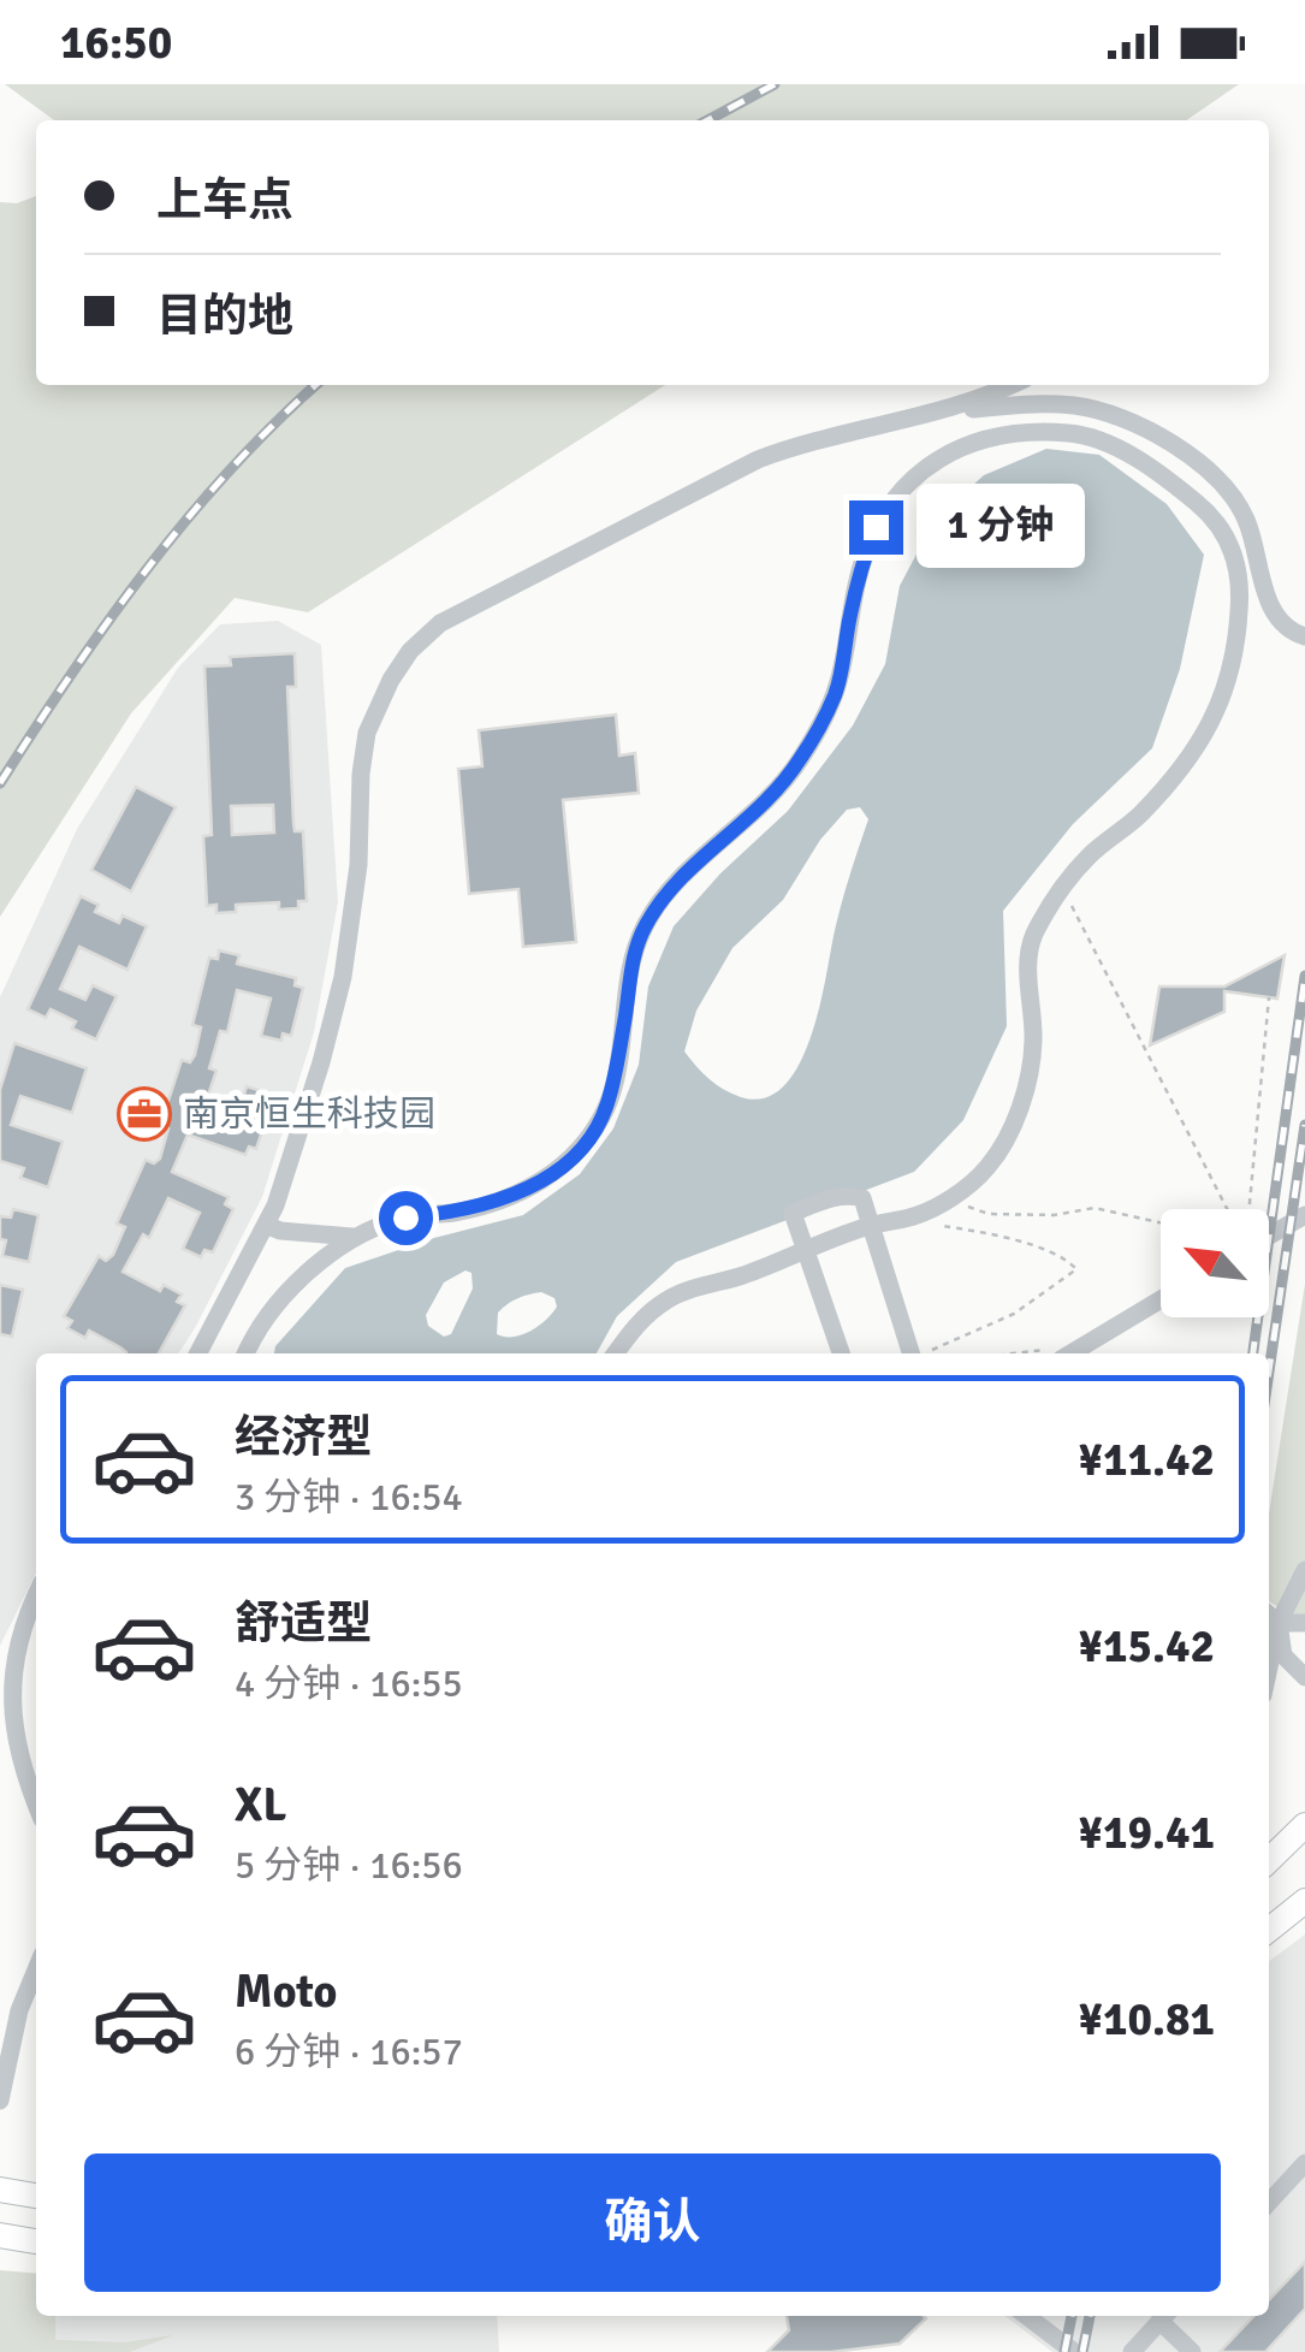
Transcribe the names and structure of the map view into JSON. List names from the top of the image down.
{
  "places": {
    "office": ["南京恒生科技园"]
  },
  "north": "top left",
  "page": {
    "status": "16:50",
    "banner": ["上车点", "目的地"],
    "bubble": "1 分钟",
    "list": [
      {
        "name": "经济型",
        "note": "3 分钟 · 16:54",
        "value": "¥11.42"
      },
      {
        "name": "舒适型",
        "note": "4 分钟 · 16:55",
        "value": "¥15.42"
      },
      {
        "name": "XL",
        "note": "5 分钟 · 16:56",
        "value": "¥19.41"
      },
      {
        "name": "Moto",
        "note": "6 分钟 · 16:57",
        "value": "¥10.81"
      }
    ],
    "buttons": "确认"
  }
}
